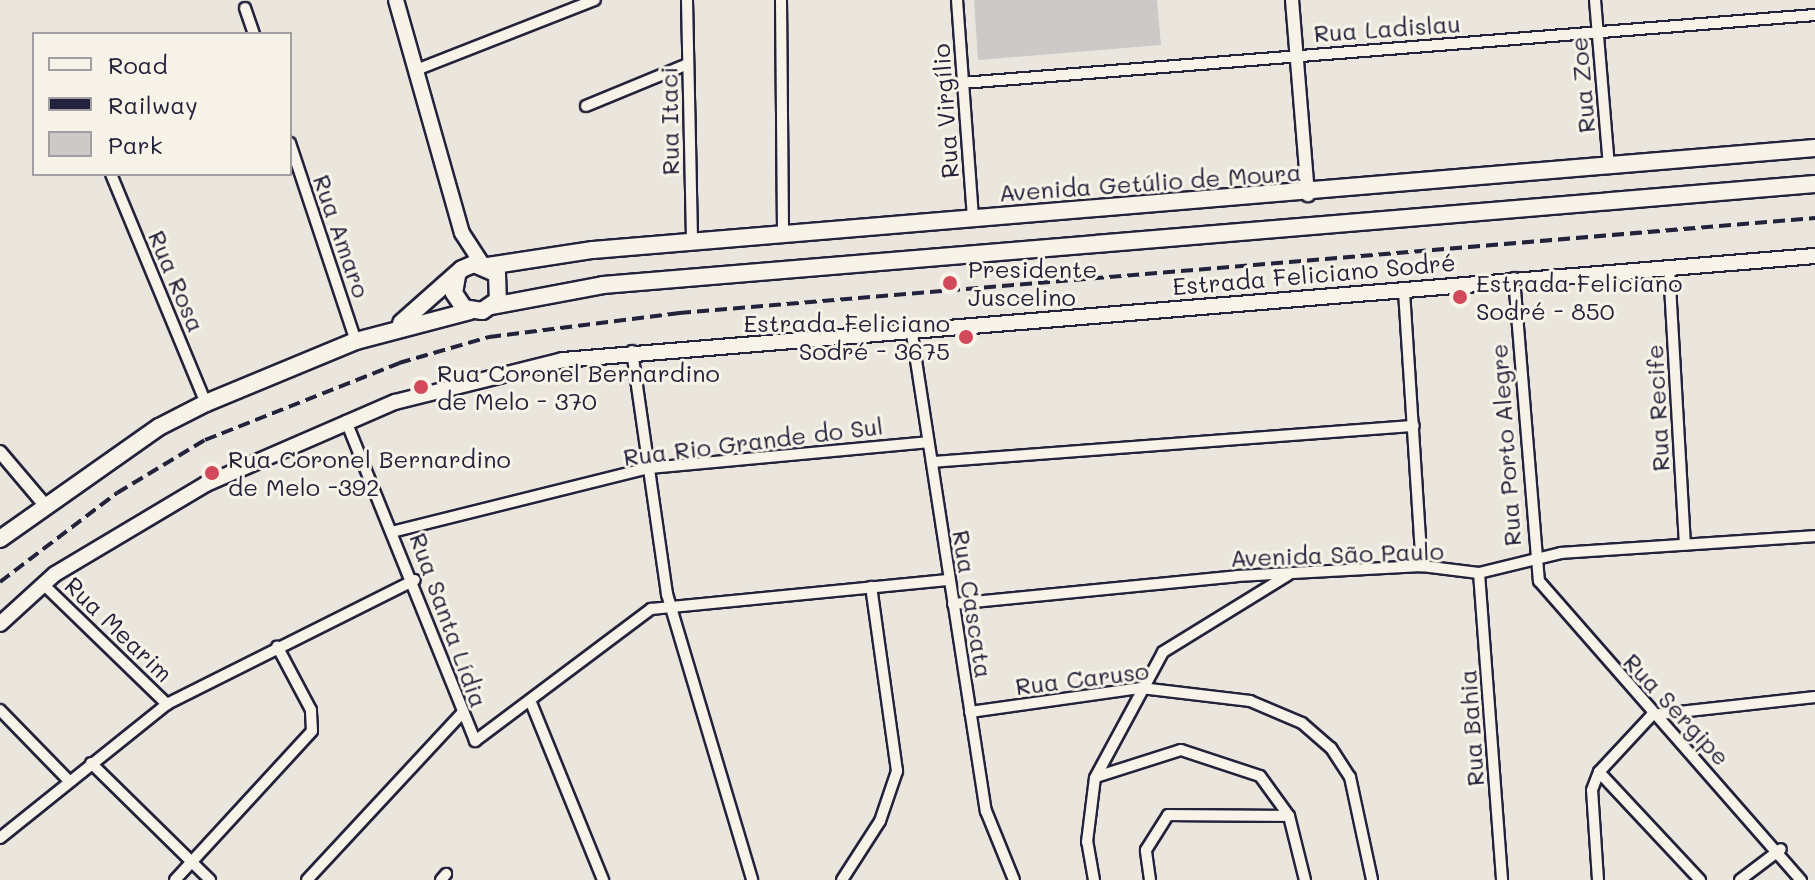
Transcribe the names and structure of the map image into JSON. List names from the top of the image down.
{
  "streets": {
    "main road": ["Avenida Getúlio de Moura", "Estrada Feliciano Sodré"],
    "street": [
      "Rua Ladislau",
      "Rua Zoe",
      "Rua Virgílio",
      "Rua Itaci",
      "Rua Amaro",
      "Rua Rosa",
      "Rua Recife",
      "Rua Rio Grande do Sul",
      "Rua Porto Alegre",
      "Avenida São Paulo",
      "Rua Cascata",
      "Rua Santa Lídia",
      "Rua Mearim",
      "Rua Caruso",
      "Rua Sergipe",
      "Rua Bahia"
    ]
  },
  "crossings": [
    ["Rua Ladislau", "Rua Zoe"],
    ["Rua Ladislau", "Rua Virgílio"],
    ["Rua Zoe", "Avenida Getúlio de Moura"],
    ["Rua Virgílio", "Avenida Getúlio de Moura"],
    ["Rua Itaci", "Avenida Getúlio de Moura"],
    ["Estrada Feliciano Sodré", "Rua Recife"],
    ["Estrada Feliciano Sodré", "Rua Porto Alegre"],
    ["Estrada Feliciano Sodré", "Rua Cascata"],
    ["Estrada Feliciano Sodré", "Rua Santa Lídia"],
    ["Estrada Feliciano Sodré", "Rua Mearim"],
    ["Rua Recife", "Avenida São Paulo"],
    ["Rua Rio Grande do Sul", "Rua Cascata"],
    ["Rua Rio Grande do Sul", "Rua Santa Lídia"],
    ["Rua Porto Alegre", "Avenida São Paulo"],
    ["Rua Porto Alegre", "Rua Sergipe"],
    ["Avenida São Paulo", "Rua Cascata"],
    ["Avenida São Paulo", "Rua Sergipe"],
    ["Avenida São Paulo", "Rua Bahia"],
    ["Rua Cascata", "Rua Caruso"]
  ],
  "places": [
    "Presidente Juscelino",
    "Estrada Feliciano Sodré - 850",
    "Estrada Feliciano Sodré - 3675",
    "Rua Coronel Bernardino de Melo - 370",
    "Rua Coronel Bernardino de Melo -392"
  ],
  "legend": ["Road", "Railway", "Park"]
}
